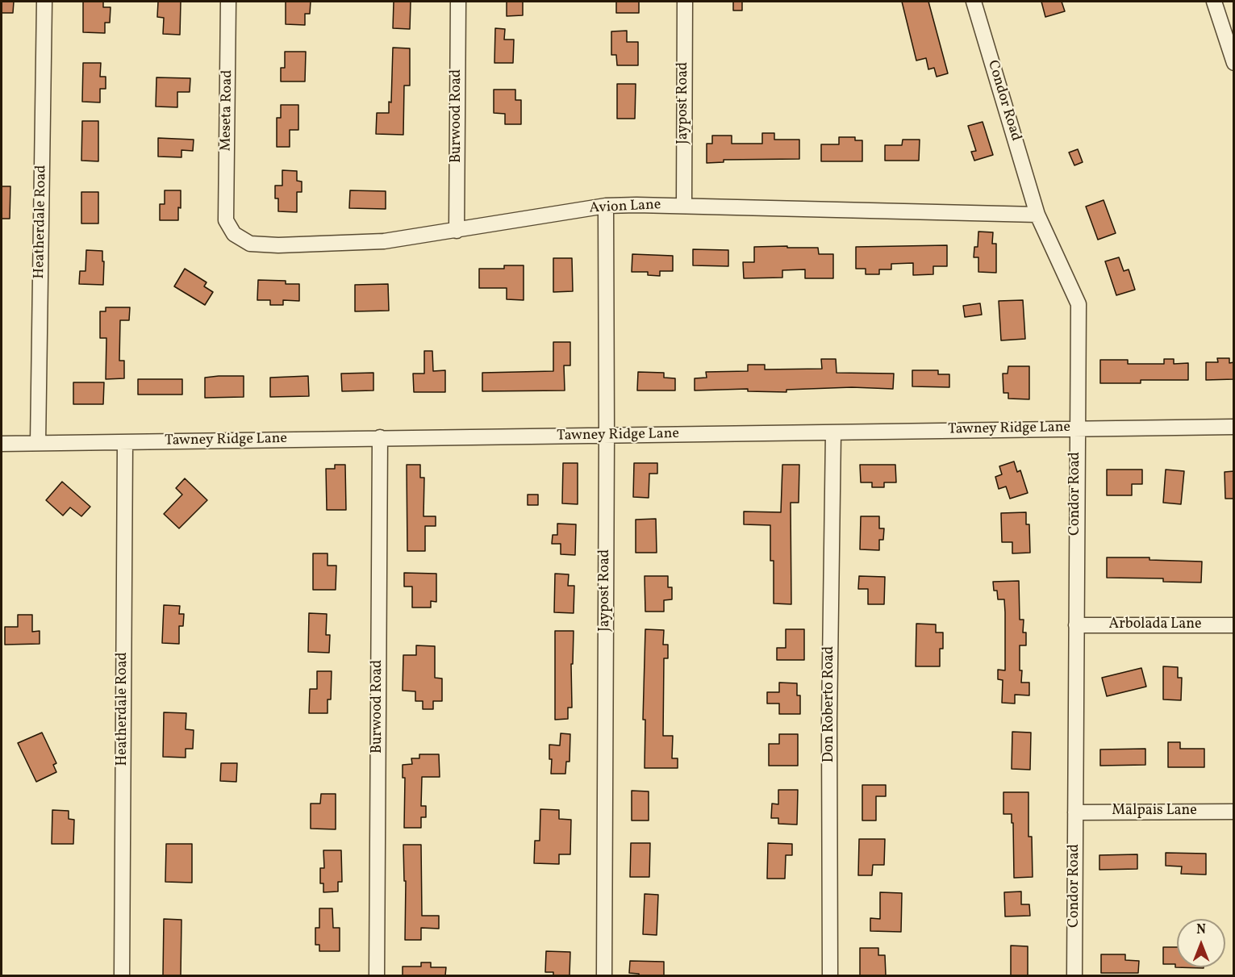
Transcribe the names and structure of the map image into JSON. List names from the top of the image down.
{
  "streets": {
    "street": [
      "Condor Road",
      "Jaypost Road",
      "Meseta Road",
      "Burwood Road",
      "Avion Lane",
      "Heatherdale Road",
      "Tawney Ridge Lane",
      "Arbolada Lane",
      "Don Roberto Road",
      "Malpais Lane"
    ]
  },
  "crossings": [
    ["Condor Road", "Avion Lane"],
    ["Condor Road", "Tawney Ridge Lane"],
    ["Condor Road", "Arbolada Lane"],
    ["Condor Road", "Malpais Lane"],
    ["Jaypost Road", "Avion Lane"],
    ["Jaypost Road", "Tawney Ridge Lane"],
    ["Meseta Road", "Avion Lane"],
    ["Burwood Road", "Avion Lane"],
    ["Burwood Road", "Tawney Ridge Lane"],
    ["Heatherdale Road", "Tawney Ridge Lane"],
    ["Tawney Ridge Lane", "Don Roberto Road"]
  ],
  "north": "top"
}
